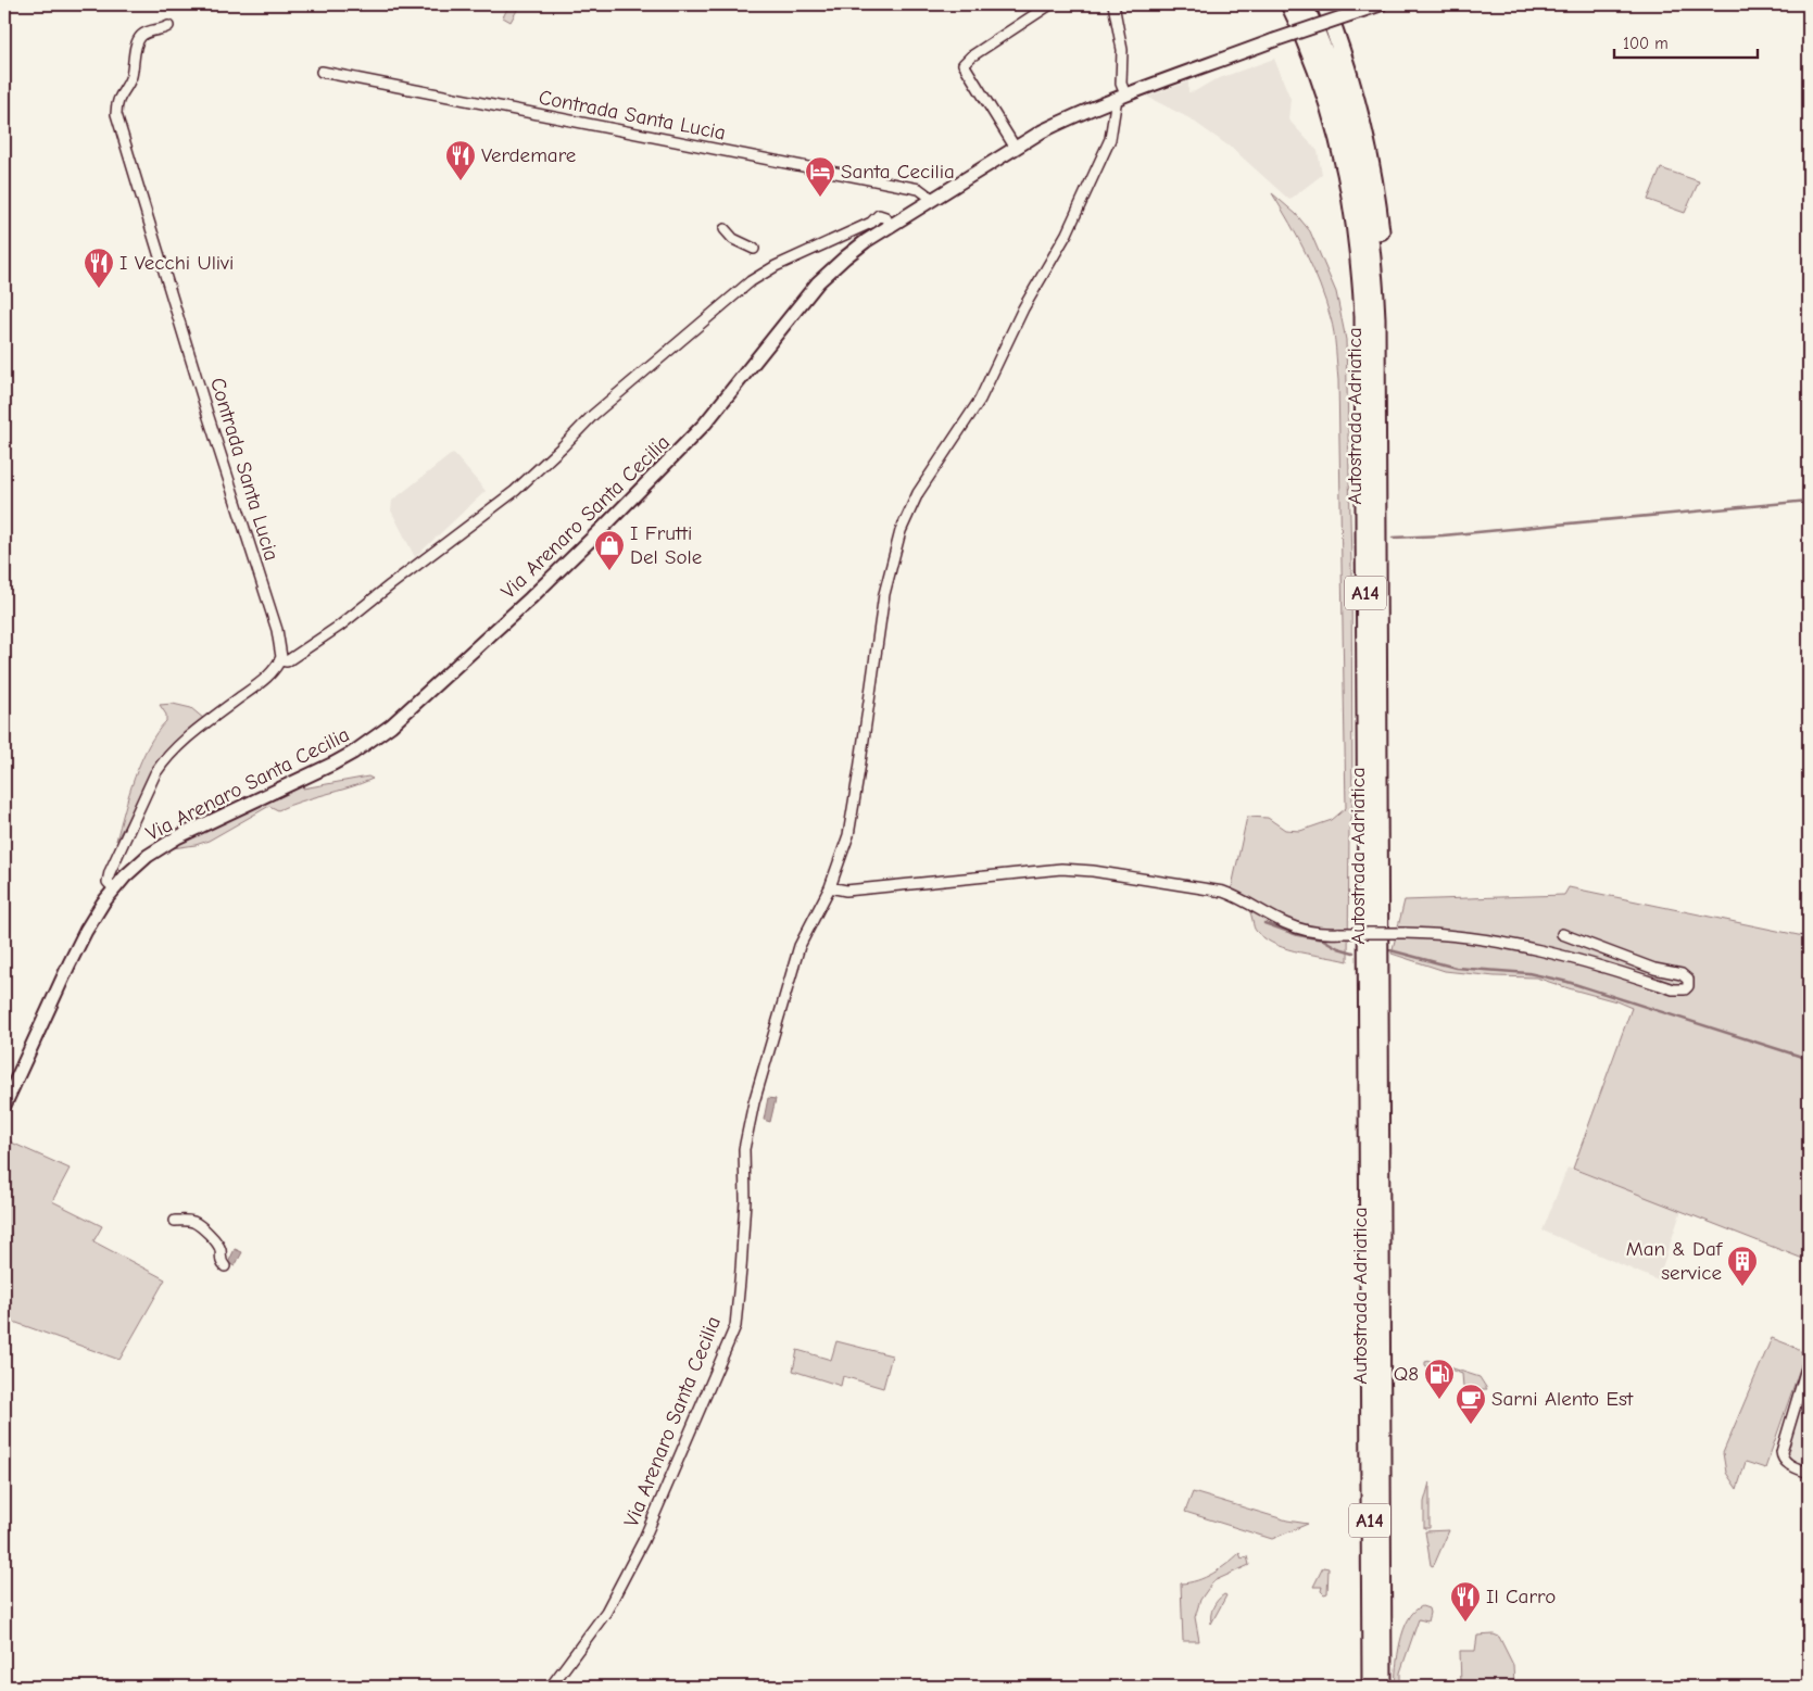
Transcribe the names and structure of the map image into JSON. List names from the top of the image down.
{
  "streets": {
    "highway": ["Autostrada Adriatica", "A14"],
    "street": ["Contrada Santa Lucia", "Via Arenaro Santa Cecilia"]
  },
  "crossings": [
    ["Contrada Santa Lucia", "Via Arenaro Santa Cecilia"]
  ],
  "places": {
    "restaurant": ["Verdemare", "I Vecchi Ulivi", "Il Carro"],
    "hotel": ["Santa Cecilia"],
    "shop": ["I Frutti Del Sole"],
    "building": ["Man & Daf service"],
    "fuel station": ["Q8"],
    "cafe": ["Sarni Alento Est"]
  },
  "scale_bar": "100 m"
}
